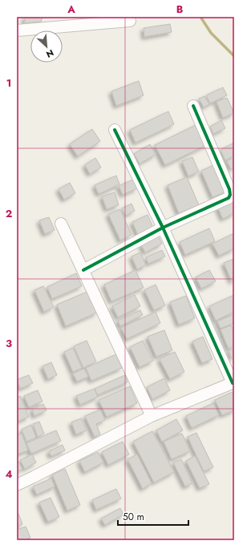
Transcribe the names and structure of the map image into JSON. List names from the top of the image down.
{
  "scale_bar": "50 m",
  "north": "bottom right",
  "grid": {
    "columns": ["A", "B"],
    "rows": [
      "1",
      "2",
      "3",
      "4"
    ]
  }
}
